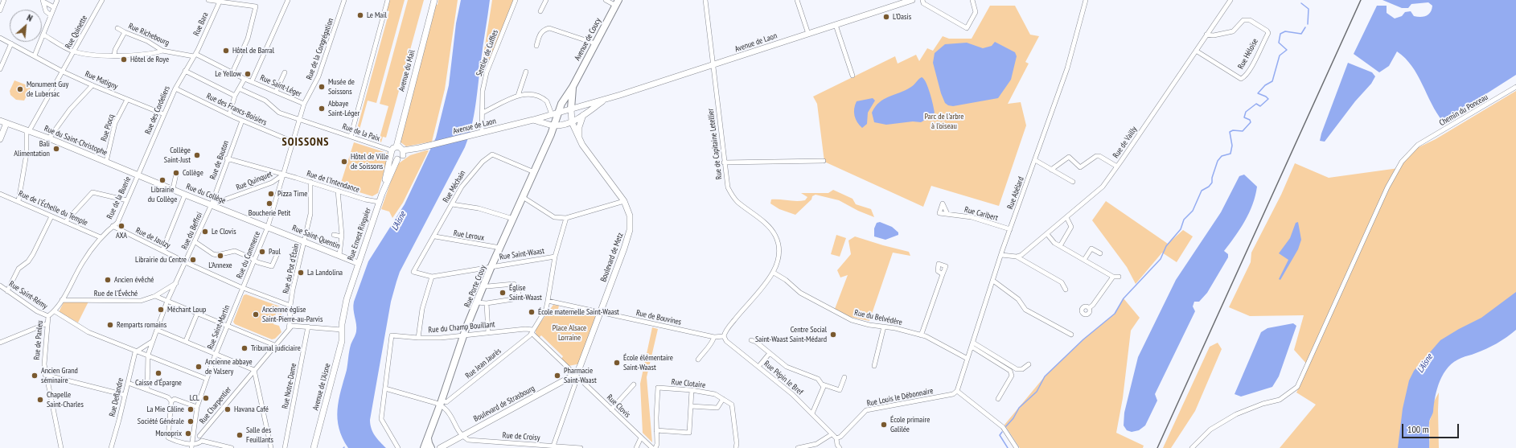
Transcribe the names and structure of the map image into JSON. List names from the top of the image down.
{
  "streets": {
    "main road": [
      "Avenue de Coucy",
      "Avenue de Laon",
      "Avenue du Mail",
      "Rue du Saint-Christophe",
      "Rue du Collège",
      "Rue Ernest Ringuier",
      "Rue Saint-Quentin",
      "Boulevard de Metz",
      "Rue Porte Crouy",
      "Avenue de l'Aisne",
      "Boulevard de Strasbourg"
    ],
    "street": [
      "Rue Bara",
      "Rue Quinette",
      "Rue Richebourg",
      "Rue de la Congrégation",
      "Sentier de Cuffies",
      "Rue Héloïse",
      "Rue Matigny",
      "Rue Saint-Léger",
      "Rue des Francs-Boisiers",
      "Rue des Cordeliers",
      "Chemin du Ponceau",
      "Rue Plocq",
      "Rue de la Paix",
      "Rue de Vailly",
      "Rue de Capitaine Letellier",
      "Rue de Bauton",
      "Rue Quinquet",
      "Rue de l'Intendance",
      "Rue Méchain",
      "Rue Abélard",
      "Rue de la Buerie",
      "Rue de l'Échelle du Temple",
      "Rue Caribert",
      "Rue du Beffroi",
      "Rue Leroux",
      "Rue de Jaulzy",
      "Rue Saint-Waast",
      "Rue du Commerce",
      "Rue du Pot d'Étain",
      "Rue de l'Évêché",
      "Rue Saint-Rémy",
      "Rue de Bouvines",
      "Rue du Belvédère",
      "Rue Saint-Martin",
      "Rue du Champ Bouillant",
      "Rue de Panleu",
      "Rue Jean Jaurès",
      "Rue Pépin le Bref",
      "Rue Clotaire",
      "Rue Notre-Dame",
      "Rue Deflandre",
      "Rue Louis le Débonnaire",
      "Rue Charpentier",
      "Rue Clovis",
      "Rue de Croisy"
    ]
  },
  "crossings": [
    ["Rue Bara", "Rue Richebourg"],
    ["Rue Bara", "Rue des Cordeliers"],
    ["Rue Quinette", "Rue Matigny"],
    ["Rue Quinette", "Rue du Saint-Christophe"],
    ["Rue Richebourg", "Rue Saint-Léger"],
    ["Rue Richebourg", "Rue des Cordeliers"],
    ["Avenue de Coucy", "Avenue de Laon"],
    ["Avenue de Coucy", "Rue Porte Crouy"],
    ["Avenue de Laon", "Sentier de Cuffies"],
    ["Avenue de Laon", "Rue de Capitaine Letellier"],
    ["Avenue de Laon", "Rue Porte Crouy"],
    ["Rue de la Congrégation", "Rue Saint-Léger"],
    ["Rue de la Congrégation", "Rue des Francs-Boisiers"],
    ["Rue de la Congrégation", "Rue de la Paix"],
    ["Rue de la Congrégation", "Rue Quinquet"],
    ["Rue de la Congrégation", "Rue de l'Intendance"],
    ["Rue de la Congrégation", "Rue du Commerce"],
    ["Rue Héloïse", "Rue de Vailly"],
    ["Avenue du Mail", "Rue de la Paix"],
    ["Avenue du Mail", "Rue Ernest Ringuier"],
    ["Rue Matigny", "Rue des Cordeliers"],
    ["Rue Matigny", "Rue Plocq"],
    ["Rue des Francs-Boisiers", "Rue des Cordeliers"],
    ["Rue des Francs-Boisiers", "Rue de Bauton"],
    ["Rue des Cordeliers", "Rue du Saint-Christophe"],
    ["Rue des Cordeliers", "Rue du Collège"],
    ["Rue des Cordeliers", "Rue de la Buerie"],
    ["Rue Plocq", "Rue du Saint-Christophe"],
    ["Rue du Saint-Christophe", "Rue du Collège"],
    ["Rue du Saint-Christophe", "Rue de la Buerie"],
    ["Rue de Capitaine Letellier", "Rue du Belvédère"],
    ["Rue de Capitaine Letellier", "Rue Pépin le Bref"],
    ["Rue de Bauton", "Rue Quinquet"],
    ["Rue de Bauton", "Rue de l'Intendance"],
    ["Rue de Bauton", "Rue du Collège"],
    ["Rue de Bauton", "Rue du Beffroi"],
    ["Rue Quinquet", "Rue de l'Intendance"],
    ["Rue Quinquet", "Rue du Collège"],
    ["Rue Quinquet", "Rue du Beffroi"],
    ["Rue Quinquet", "Rue du Commerce"],
    ["Rue de l'Intendance", "Rue Ernest Ringuier"],
    ["Rue de l'Intendance", "Rue du Commerce"],
    ["Rue de l'Intendance", "Rue du Pot d'Étain"],
    ["Rue Méchain", "Rue Leroux"],
    ["Rue Méchain", "Rue Saint-Waast"],
    ["Rue Méchain", "Rue Porte Crouy"],
    ["Rue Abélard", "Rue Caribert"],
    ["Rue Abélard", "Rue du Belvédère"],
    ["Rue Abélard", "Rue Louis le Débonnaire"],
    ["Rue du Collège", "Rue de la Buerie"],
    ["Rue du Collège", "Rue du Beffroi"],
    ["Rue du Collège", "Rue Saint-Quentin"],
    ["Rue du Collège", "Rue du Commerce"],
    ["Rue de la Buerie", "Rue de l'Échelle du Temple"],
    ["Rue de la Buerie", "Rue de Jaulzy"],
    ["Rue de la Buerie", "Rue de l'Évêché"],
    ["Rue de la Buerie", "Rue de Panleu"],
    ["Rue du Beffroi", "Rue de Jaulzy"],
    ["Rue du Beffroi", "Rue de l'Évêché"],
    ["Rue Ernest Ringuier", "Rue Saint-Quentin"],
    ["Rue Ernest Ringuier", "Avenue de l'Aisne"],
    ["Rue Leroux", "Rue Porte Crouy"],
    ["Rue Saint-Quentin", "Rue du Commerce"],
    ["Rue Saint-Quentin", "Rue du Pot d'Étain"],
    ["Rue de Jaulzy", "Rue du Commerce"],
    ["Rue de Jaulzy", "Rue du Pot d'Étain"],
    ["Rue de Jaulzy", "Rue Saint-Martin"],
    ["Rue Saint-Waast", "Rue Porte Crouy"],
    ["Rue Saint-Waast", "Rue Jean Jaurès"],
    ["Rue du Commerce", "Rue Saint-Martin"],
    ["Boulevard de Metz", "Rue de Bouvines"],
    ["Boulevard de Metz", "Boulevard de Strasbourg"],
    ["Boulevard de Metz", "Rue Clovis"],
    ["Rue du Pot d'Étain", "Rue Charpentier"],
    ["Rue Porte Crouy", "Rue du Champ Bouillant"],
    ["Rue Porte Crouy", "Rue Jean Jaurès"],
    ["Rue Saint-Rémy", "Rue de Panleu"],
    ["Rue de Bouvines", "Rue Jean Jaurès"],
    ["Rue du Champ Bouillant", "Rue Jean Jaurès"],
    ["Rue du Champ Bouillant", "Rue Clovis"],
    ["Rue Jean Jaurès", "Rue Clovis"],
    ["Rue Pépin le Bref", "Rue Louis le Débonnaire"],
    ["Boulevard de Strasbourg", "Rue Clovis"],
    ["Boulevard de Strasbourg", "Rue de Croisy"]
  ],
  "districts": ["SOISSONS"],
  "water": ["L'Aisne"],
  "parks": ["Parc de l'arbre à l'oiseau", "Place Alsace Lorraine"],
  "places": [
    "Le Mail",
    "L'Oasis",
    "Hôtel de Barral",
    "Hôtel de Roye",
    "Le Yellow",
    "Musée de Soissons",
    "Monument Guy de Lubersac",
    "Abbaye Saint-Léger",
    "Bali Alimentation",
    "Collège Saint-Just",
    "Hôtel de Ville de Soissons",
    "Collège",
    "Librairie du Collège",
    "Pizza Time",
    "Boucherie Petit",
    "AXA",
    "Le Clovis",
    "Paul",
    "L'Annexe",
    "Librairie du Centre",
    "La Landolina",
    "Ancien évêché",
    "Église Saint-Waast",
    "Méchant Loup",
    "École maternelle Saint-Waast",
    "Ancienne église Saint-Pierre-au-Parvis",
    "Remparts romains",
    "Centre Social Saint-Waast Saint-Médard",
    "Tribunal judiciaire",
    "École élémentaire Saint-Waast",
    "Ancienne abbaye de Valsery",
    "Caisse d'Épargne",
    "Ancien Grand séminaire",
    "Pharmacie Saint-Waast",
    "LCL",
    "Chapelle Saint-Charles",
    "La Mie Câline",
    "Havana Café",
    "Société Générale",
    "École primaire Galilée",
    "Monoprix",
    "Salle des Feuillants"
  ],
  "scale_bar": "100 m",
  "north": "top right"
}
